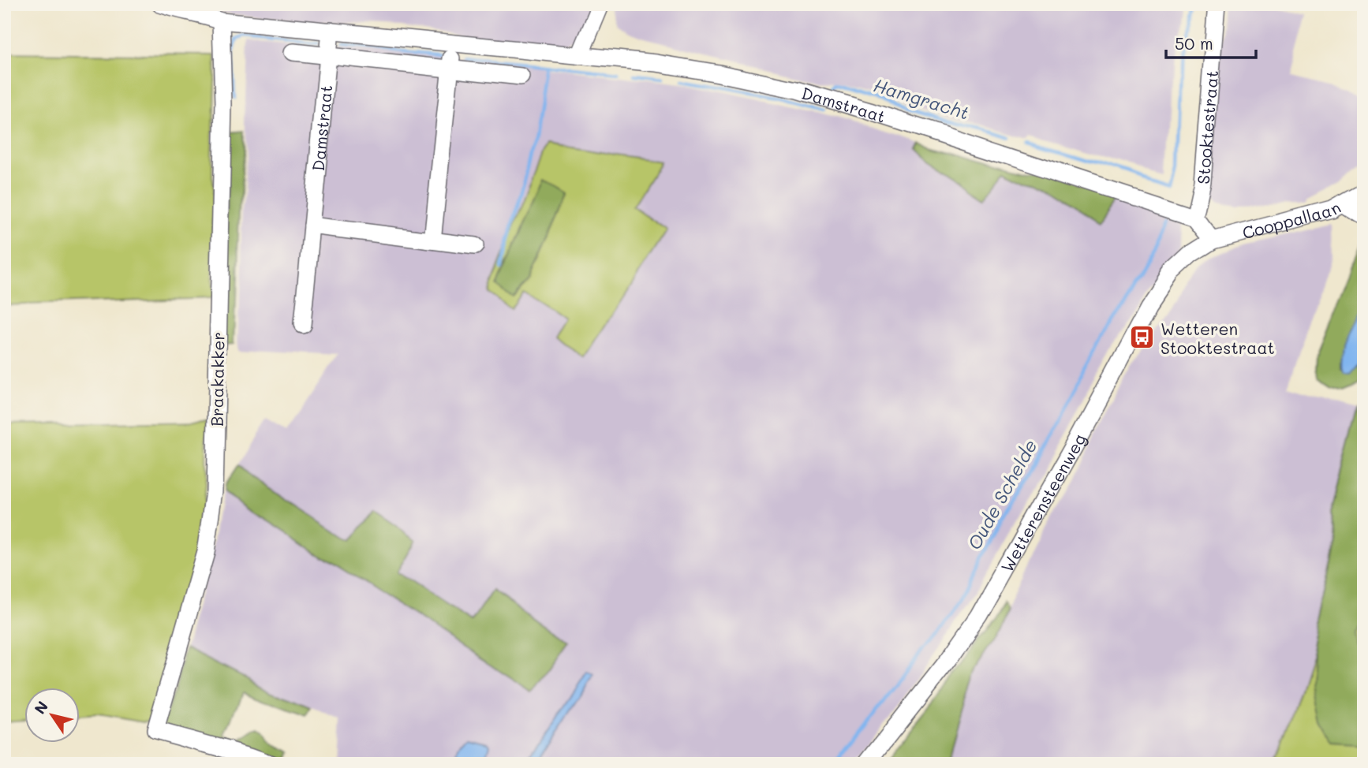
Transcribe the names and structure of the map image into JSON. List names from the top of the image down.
{
  "streets": {
    "street": [
      "Damstraat",
      "Stooktestraat",
      "Cooppallaan",
      "Braakakker",
      "Wetterensteenweg"
    ]
  },
  "crossings": [
    ["Damstraat", "Stooktestraat"],
    ["Damstraat", "Braakakker"],
    ["Cooppallaan", "Wetterensteenweg"]
  ],
  "water": ["Hamgracht", "Oude Schelde"],
  "places": {
    "bus stop": ["Wetteren Stooktestraat"]
  },
  "scale_bar": "50 m",
  "north": "top left"
}
